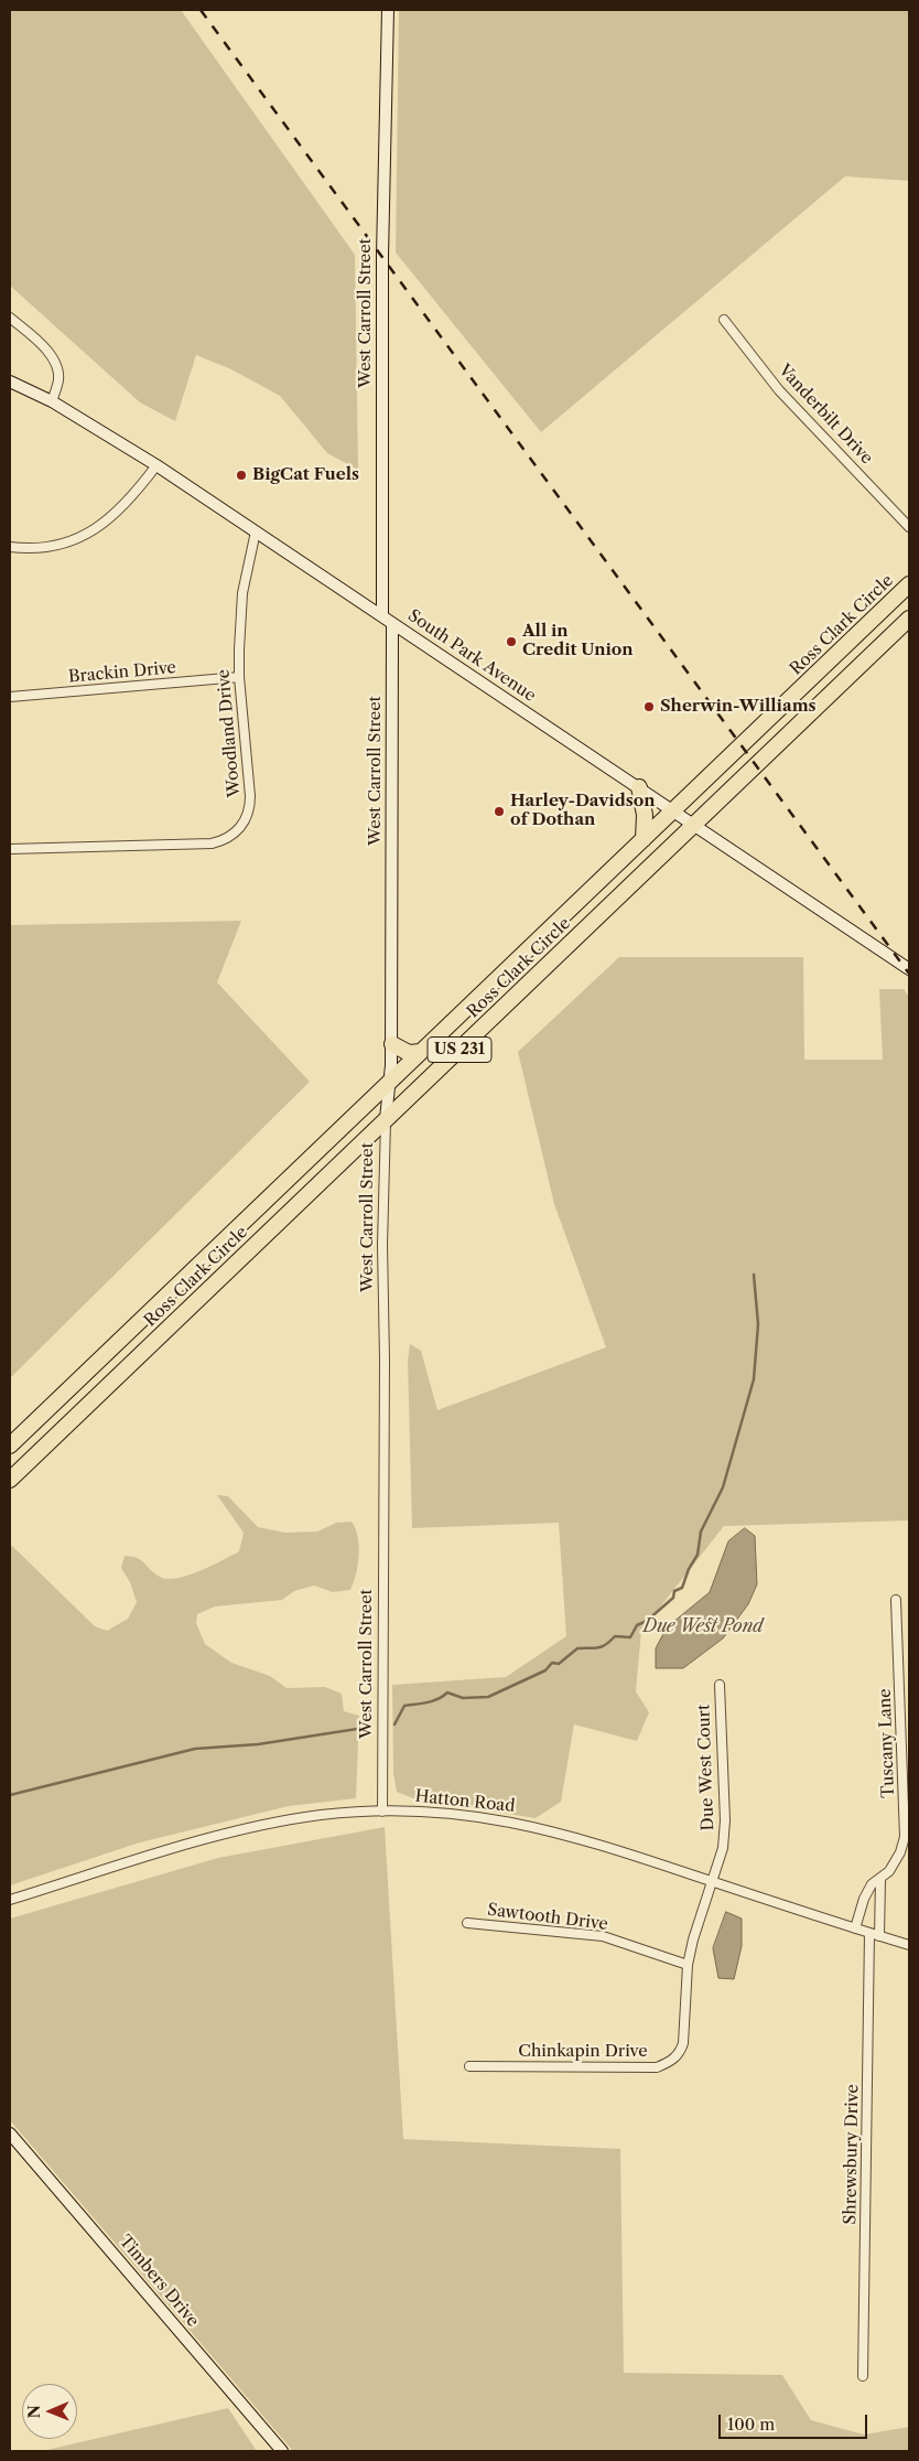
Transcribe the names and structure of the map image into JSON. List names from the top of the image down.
{
  "streets": {
    "highway": ["Ross Clark Circle", "US 231"],
    "street": [
      "West Carroll Street",
      "Vanderbilt Drive",
      "South Park Avenue",
      "Brackin Drive",
      "Woodland Drive",
      "Tuscany Lane",
      "Due West Court",
      "Hatton Road",
      "Sawtooth Drive",
      "Chinkapin Drive",
      "Shrewsbury Drive",
      "Timbers Drive"
    ]
  },
  "crossings": [
    ["West Carroll Street", "Ross Clark Circle"],
    ["West Carroll Street", "South Park Avenue"],
    ["West Carroll Street", "Hatton Road"],
    ["Ross Clark Circle", "South Park Avenue"],
    ["South Park Avenue", "Woodland Drive"],
    ["Brackin Drive", "Woodland Drive"],
    ["Tuscany Lane", "Hatton Road"],
    ["Due West Court", "Hatton Road"],
    ["Due West Court", "Chinkapin Drive"],
    ["Hatton Road", "Chinkapin Drive"],
    ["Hatton Road", "Shrewsbury Drive"],
    ["Sawtooth Drive", "Chinkapin Drive"]
  ],
  "water": ["Due West Pond"],
  "places": [
    "BigCat Fuels",
    "All in Credit Union",
    "Sherwin-Williams",
    "Harley-Davidson of Dothan"
  ],
  "scale_bar": "100 m",
  "north": "left"
}
